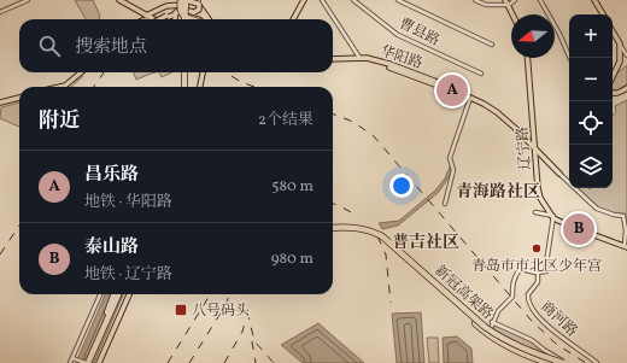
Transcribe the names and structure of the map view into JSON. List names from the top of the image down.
{
  "streets": {
    "highway": ["新冠高架路"],
    "main road": ["华阳路", "辽宁路"],
    "street": ["曹县路", "商河路"]
  },
  "crossings": [
    ["华阳路", "辽宁路"]
  ],
  "districts": ["青海路社区", "普吉社区"],
  "places": {
    "other": ["青岛市市北区少年宫"],
    "transit": ["八号码头"]
  },
  "north": "left",
  "page": {
    "map_buttons": ["+", "−"],
    "search": "搜索地点",
    "pins": ["A", "B"],
    "heading": ["附近", "2个结果"],
    "list": [
      {
        "mark": "A",
        "name": "昌乐路",
        "note": "地铁 · 华阳路",
        "value": "580 m"
      },
      {
        "mark": "B",
        "name": "泰山路",
        "note": "地铁 · 辽宁路",
        "value": "980 m"
      }
    ]
  }
}
